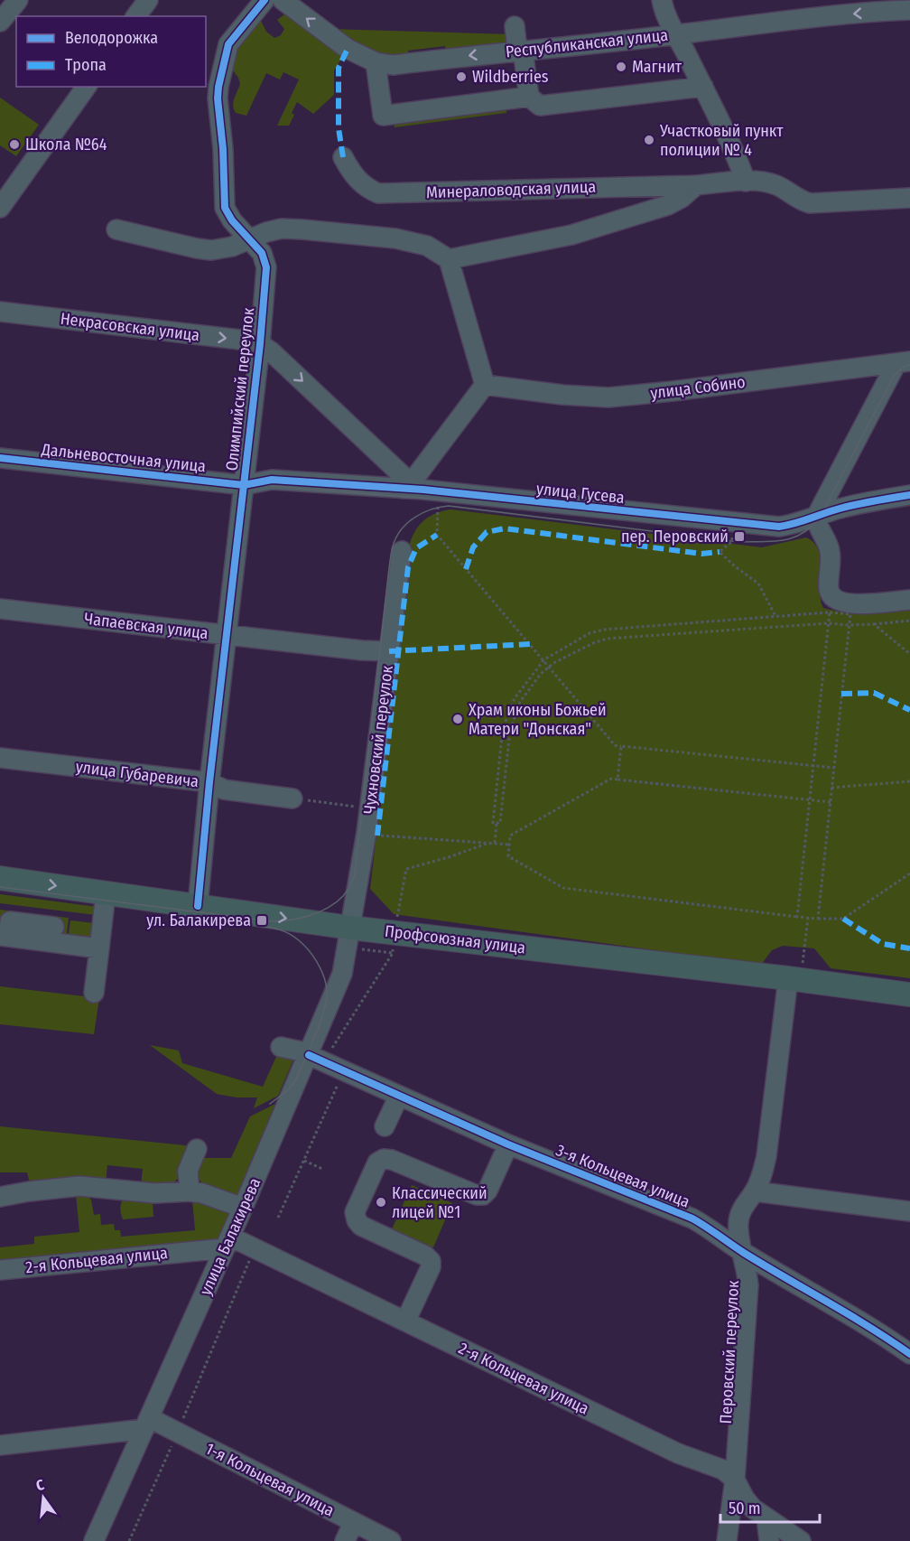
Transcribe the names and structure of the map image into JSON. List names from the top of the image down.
{
  "streets": {
    "main road": ["Профсоюзная улица"],
    "street": [
      "Республиканская улица",
      "Минераловодская улица",
      "Некрасовская улица",
      "улица Собино",
      "Олимпийский переулок",
      "Дальневосточная улица",
      "улица Гусева",
      "Чапаевская улица",
      "Чухновский переулок",
      "улица Губаревича",
      "3-я Кольцевая улица",
      "улица Балакирева",
      "2-я Кольцевая улица",
      "Перовский переулок",
      "1-я Кольцевая улица"
    ]
  },
  "crossings": [
    ["Некрасовская улица", "Олимпийский переулок"],
    ["Олимпийский переулок", "Дальневосточная улица"],
    ["Олимпийский переулок", "улица Гусева"],
    ["Олимпийский переулок", "Чапаевская улица"],
    ["Олимпийский переулок", "улица Губаревича"],
    ["Олимпийский переулок", "Профсоюзная улица"],
    ["Дальневосточная улица", "улица Гусева"],
    ["Чапаевская улица", "Чухновский переулок"],
    ["Чухновский переулок", "Профсоюзная улица"],
    ["Чухновский переулок", "улица Балакирева"],
    ["Профсоюзная улица", "улица Балакирева"],
    ["Профсоюзная улица", "Перовский переулок"],
    ["3-я Кольцевая улица", "улица Балакирева"],
    ["3-я Кольцевая улица", "Перовский переулок"],
    ["улица Балакирева", "2-я Кольцевая улица"],
    ["улица Балакирева", "1-я Кольцевая улица"],
    ["2-я Кольцевая улица", "Перовский переулок"]
  ],
  "one_way": ["Республиканская улица"],
  "places": {
    "other": [
      "Магнит",
      "Wildberries",
      "Участковый пункт полиции № 4",
      "Школа №64",
      "Храм иконы Божьей Матери \"Донская\"",
      "Классический лицей №1"
    ],
    "transit": ["пер. Перовский", "ул. Балакирева"]
  },
  "legend": ["Велодорожка", "Тропа"],
  "scale_bar": "50 m",
  "north": "top"
}
